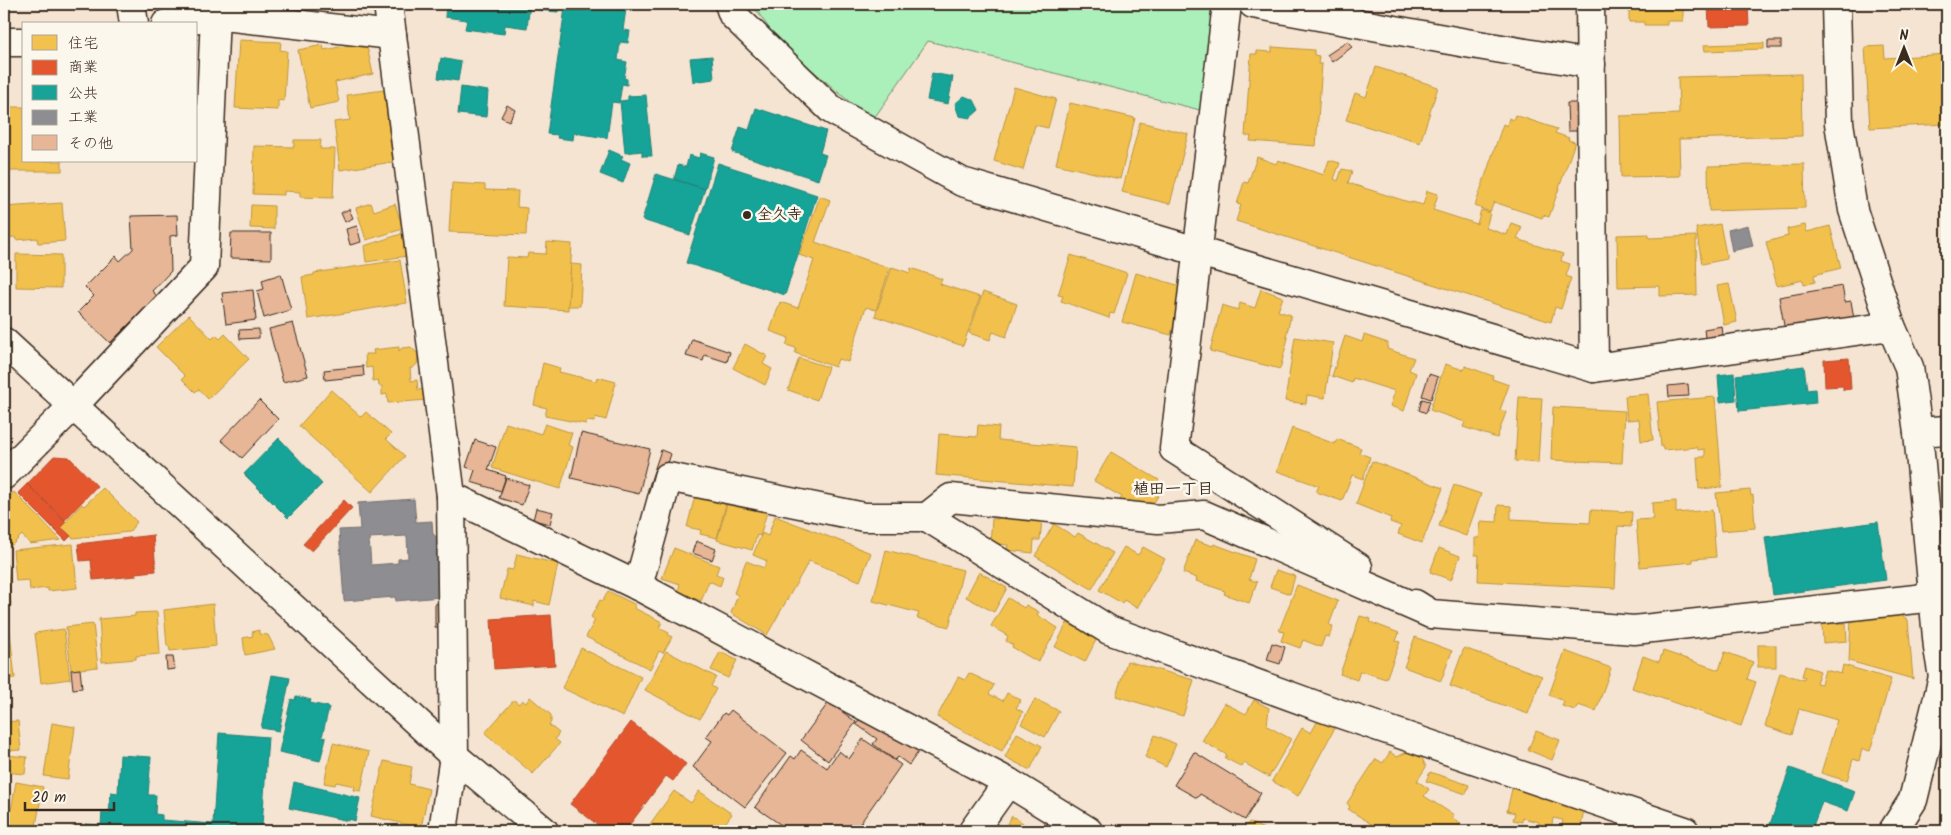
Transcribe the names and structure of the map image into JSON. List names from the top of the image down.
{
  "districts": ["植田一丁目"],
  "places": ["全久寺"],
  "legend": [
    "住宅",
    "商業",
    "公共",
    "工業",
    "その他"
  ],
  "scale_bar": "20 m",
  "north": "top"
}
